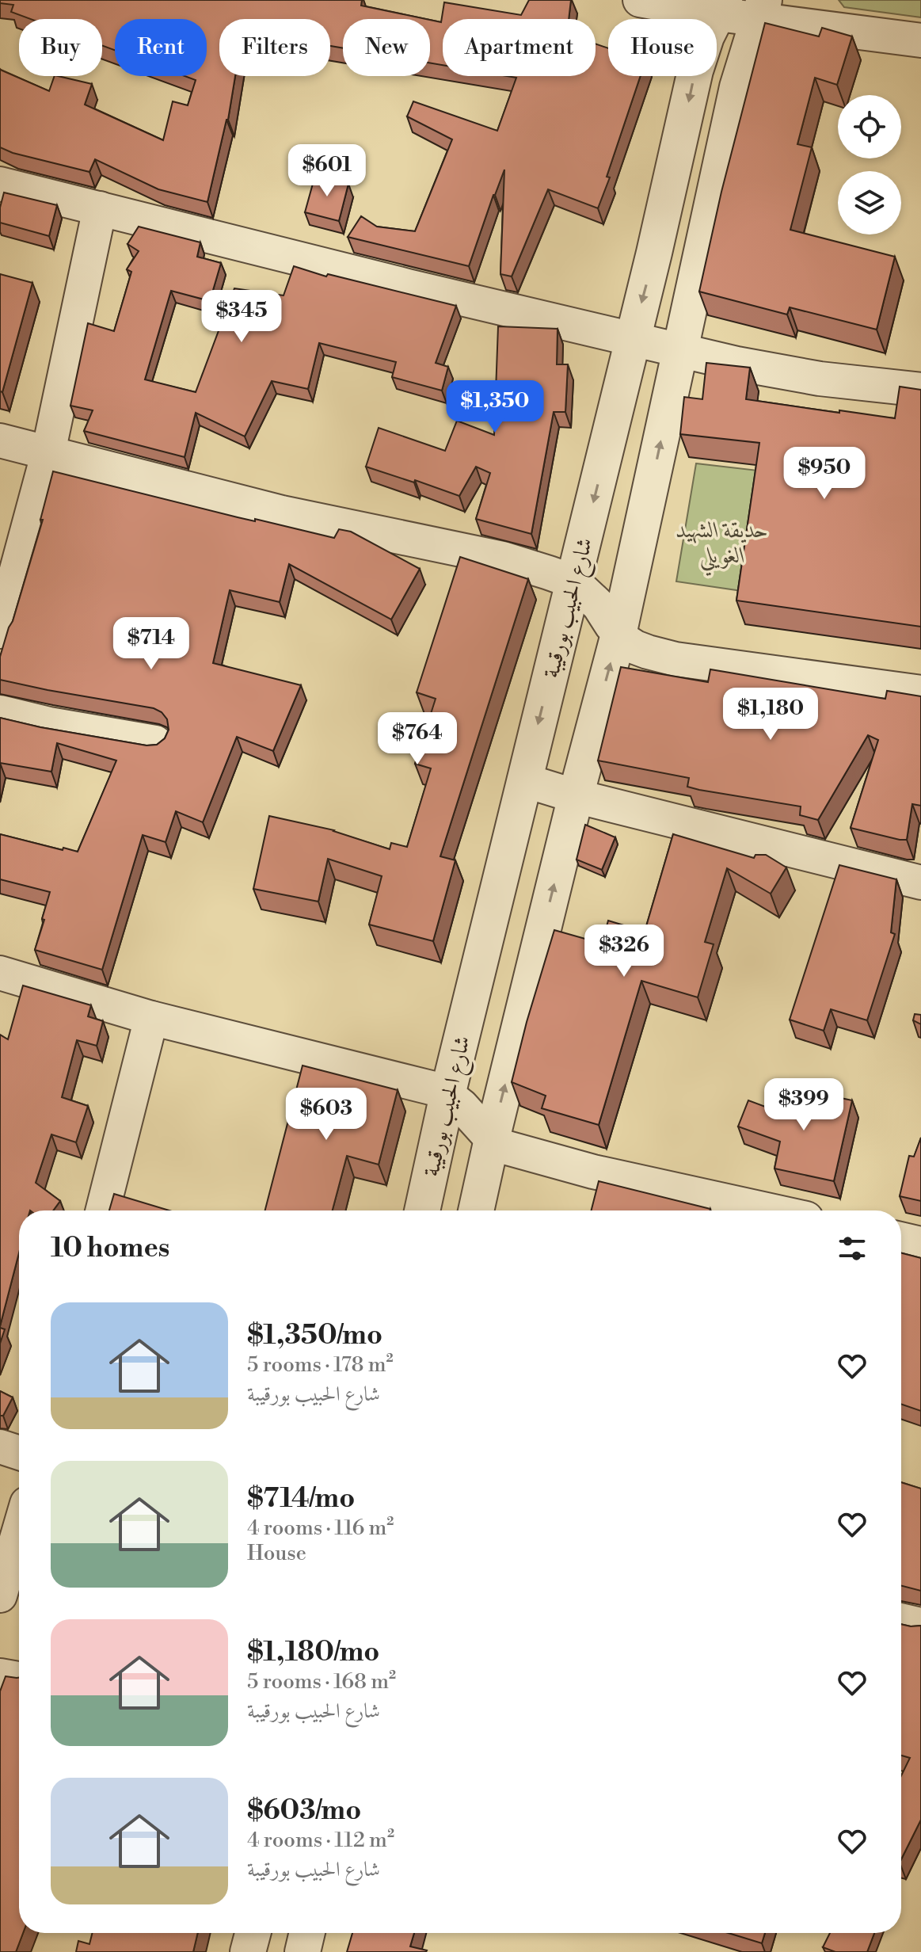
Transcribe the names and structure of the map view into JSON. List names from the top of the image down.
{
  "streets": {
    "street": ["شارع الحبيب بورقيبة"]
  },
  "parks": ["حديقة الشهيد الغويلي"],
  "page": {
    "chip": [
      "Buy",
      "Rent",
      "Filters",
      "New",
      "Apartment",
      "House"
    ],
    "price": [
      "$601",
      "$345",
      "$1,350",
      "$950",
      "$714",
      "$1,180",
      "$764",
      "$326",
      "$399",
      "$603"
    ],
    "heading": "10 homes",
    "list": [
      {
        "name": "$1,350/mo",
        "note": "5 rooms · 178 m² · شارع الحبيب بورقيبة"
      },
      {
        "name": "$714/mo",
        "note": "4 rooms · 116 m² · House"
      },
      {
        "name": "$1,180/mo",
        "note": "5 rooms · 168 m² · شارع الحبيب بورقيبة"
      },
      {
        "name": "$603/mo",
        "note": "4 rooms · 112 m² · شارع الحبيب بورقيبة"
      }
    ]
  }
}
